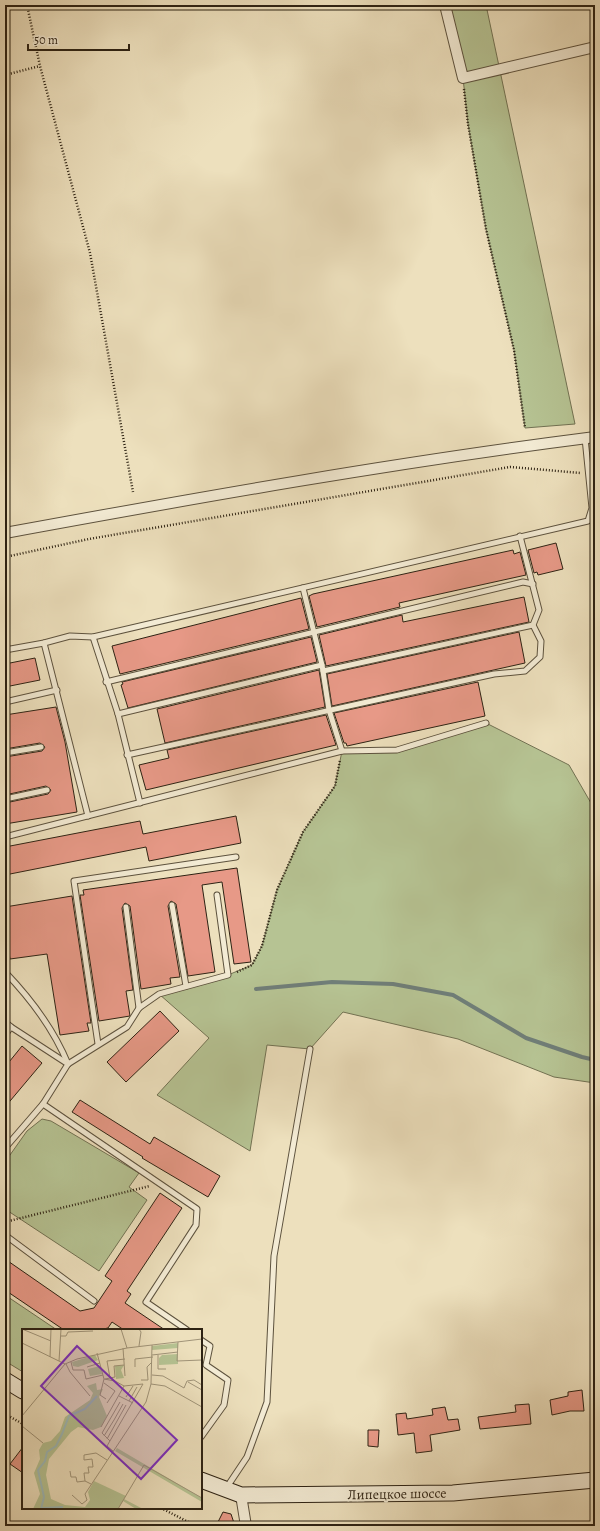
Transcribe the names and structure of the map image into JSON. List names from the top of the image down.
{
  "streets": {
    "main road": ["Липецкое шоссе"]
  },
  "scale_bar": "50 m"
}
